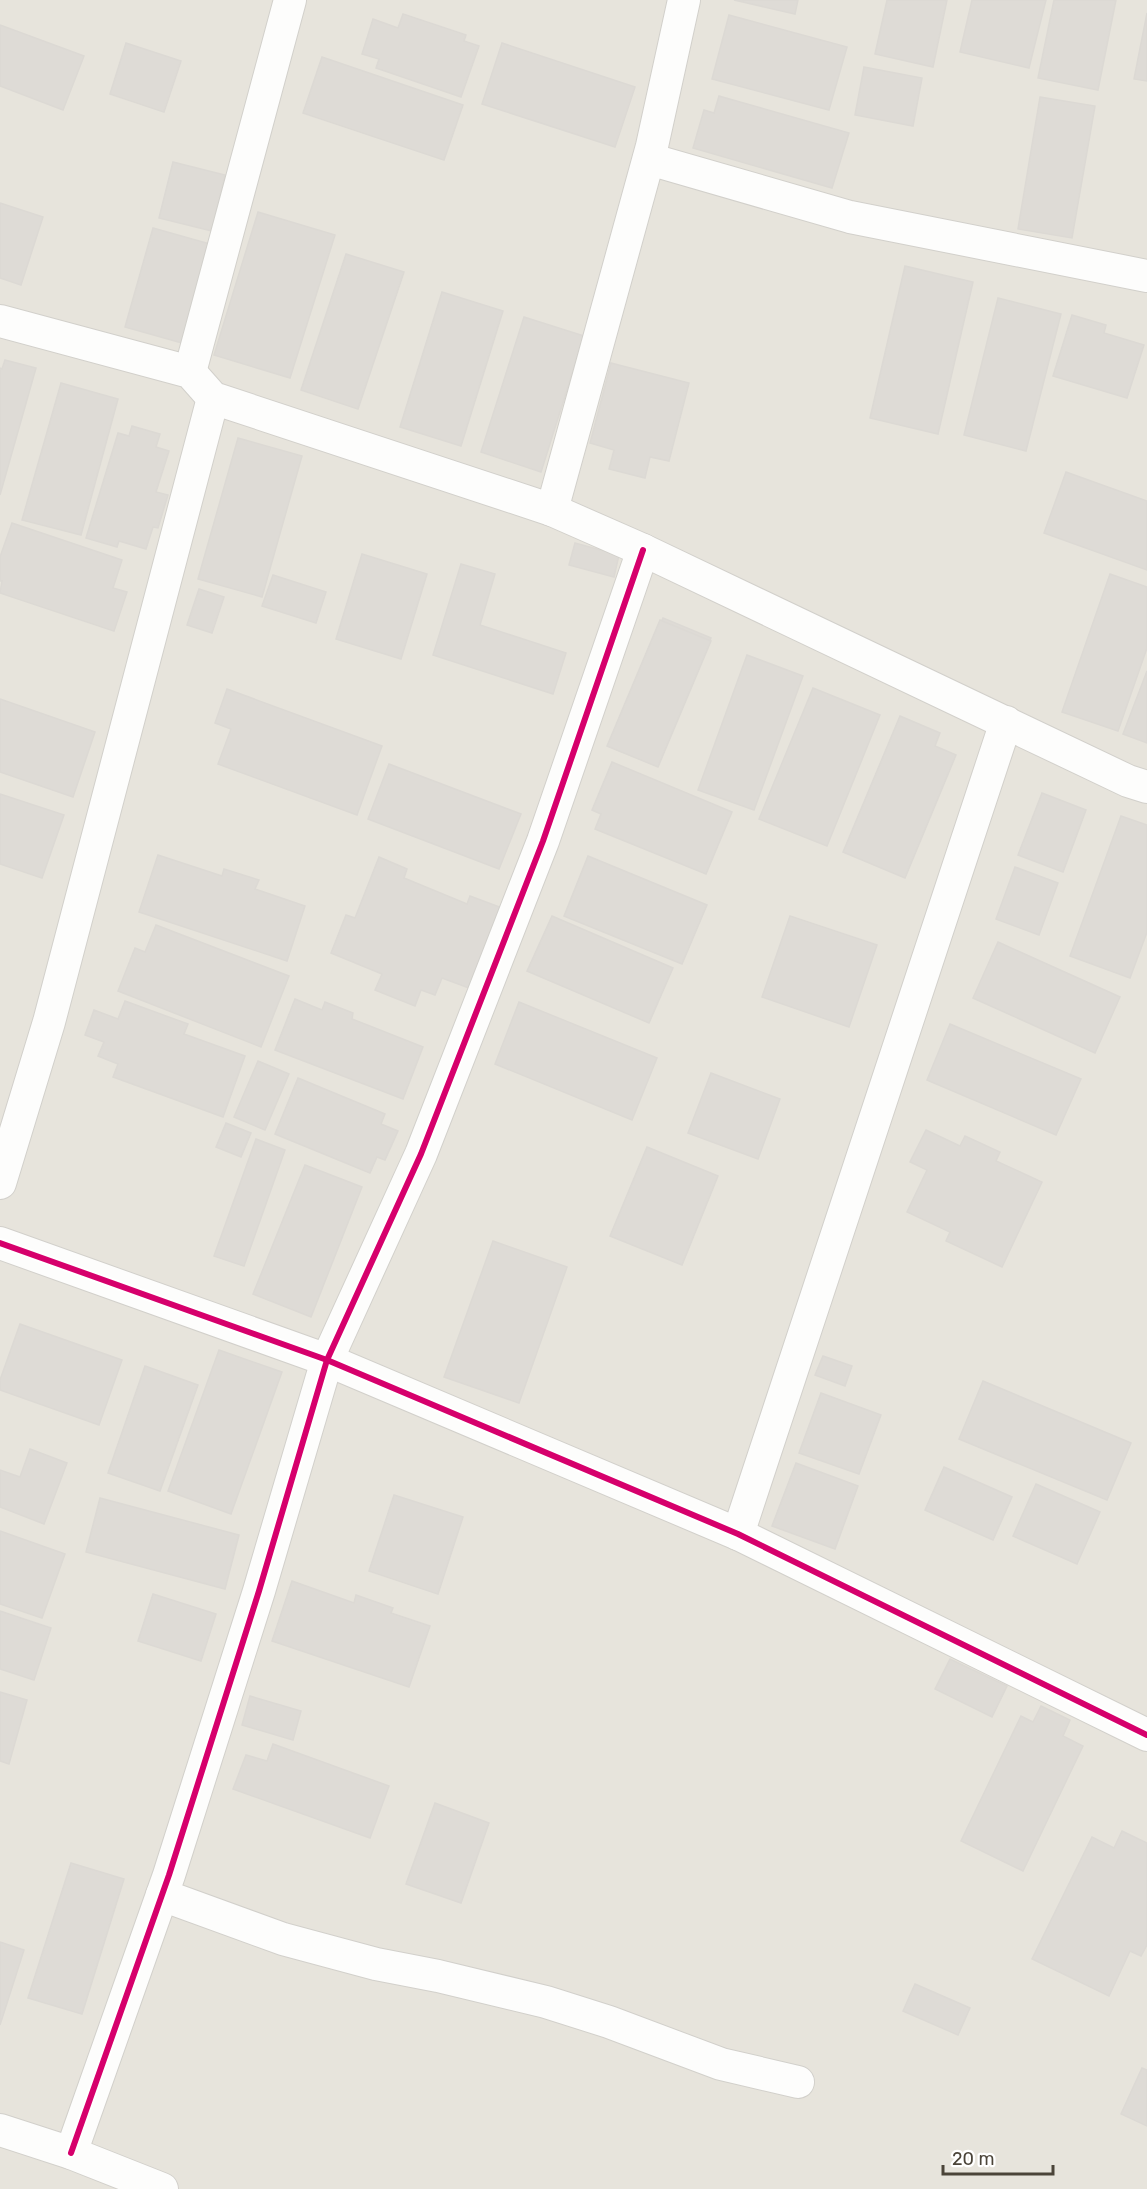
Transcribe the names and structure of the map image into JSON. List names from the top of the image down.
{
  "scale_bar": "20 m"
}
